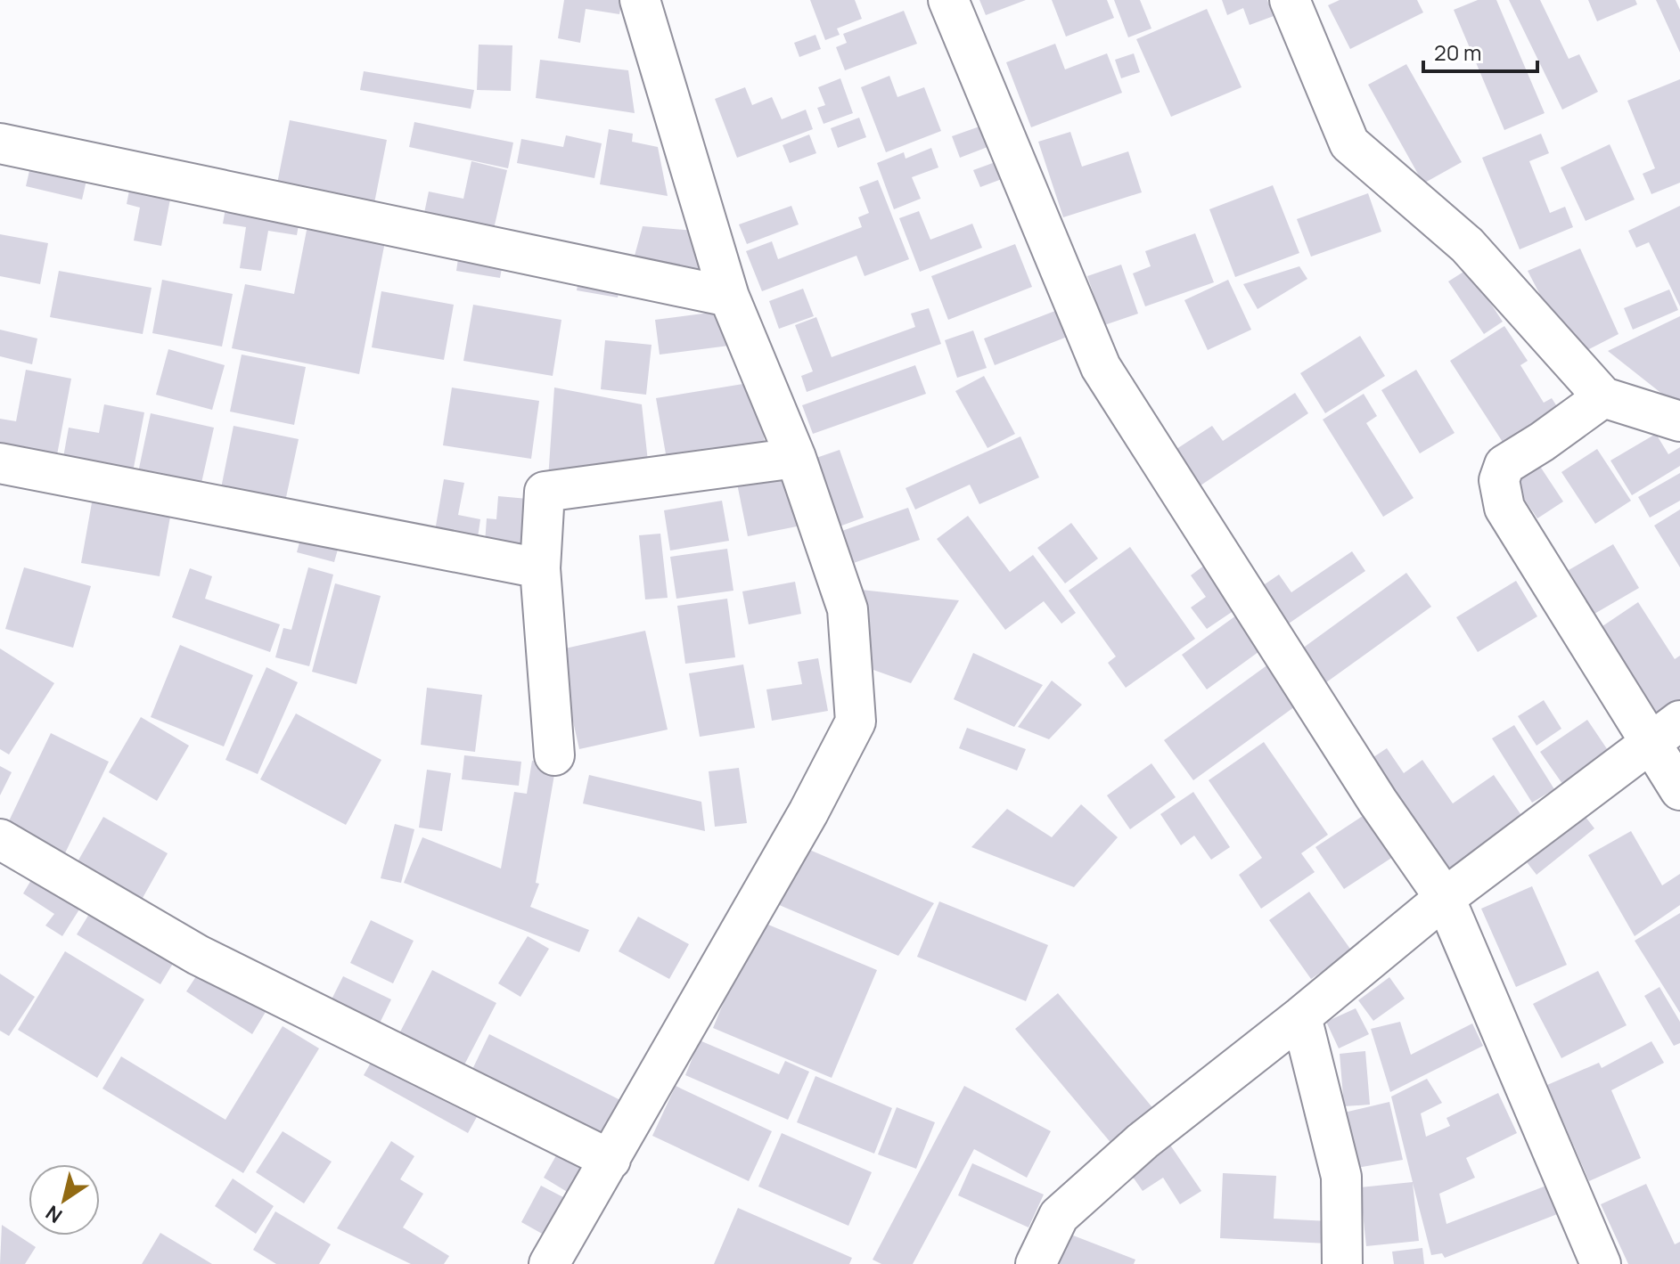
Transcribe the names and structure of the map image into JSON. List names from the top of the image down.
{
  "scale_bar": "20 m",
  "north": "bottom left"
}
